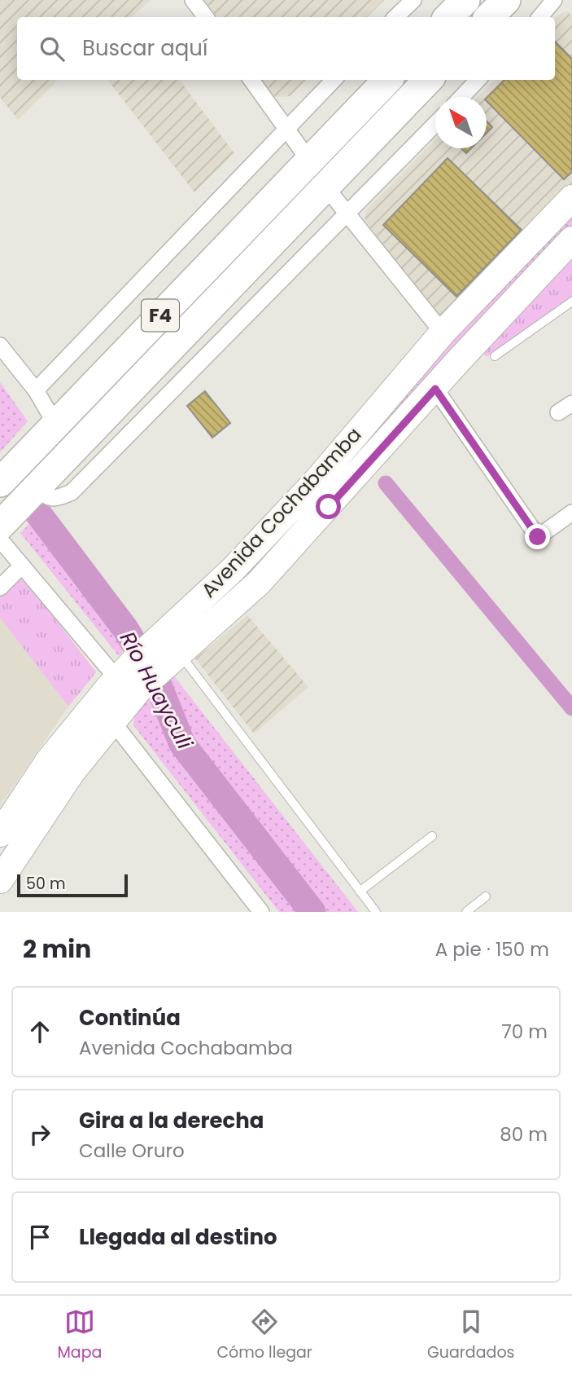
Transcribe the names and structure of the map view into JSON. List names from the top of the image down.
{
  "streets": {
    "highway": ["F4"],
    "main road": ["Avenida Cochabamba"]
  },
  "water": ["Río Huayculi"],
  "scale_bar": "50 m",
  "north": "top left",
  "page": {
    "search": "Buscar aquí",
    "scale": "50 m",
    "heading": ["2 min", "A pie · 150 m"],
    "list": [
      ["Continúa", "Avenida Cochabamba", "70 m"],
      ["Gira a la derecha", "Calle Oruro", "80 m"],
      "Llegada al destino"
    ],
    "nav": ["Mapa", "Cómo llegar", "Guardados"]
  }
}
